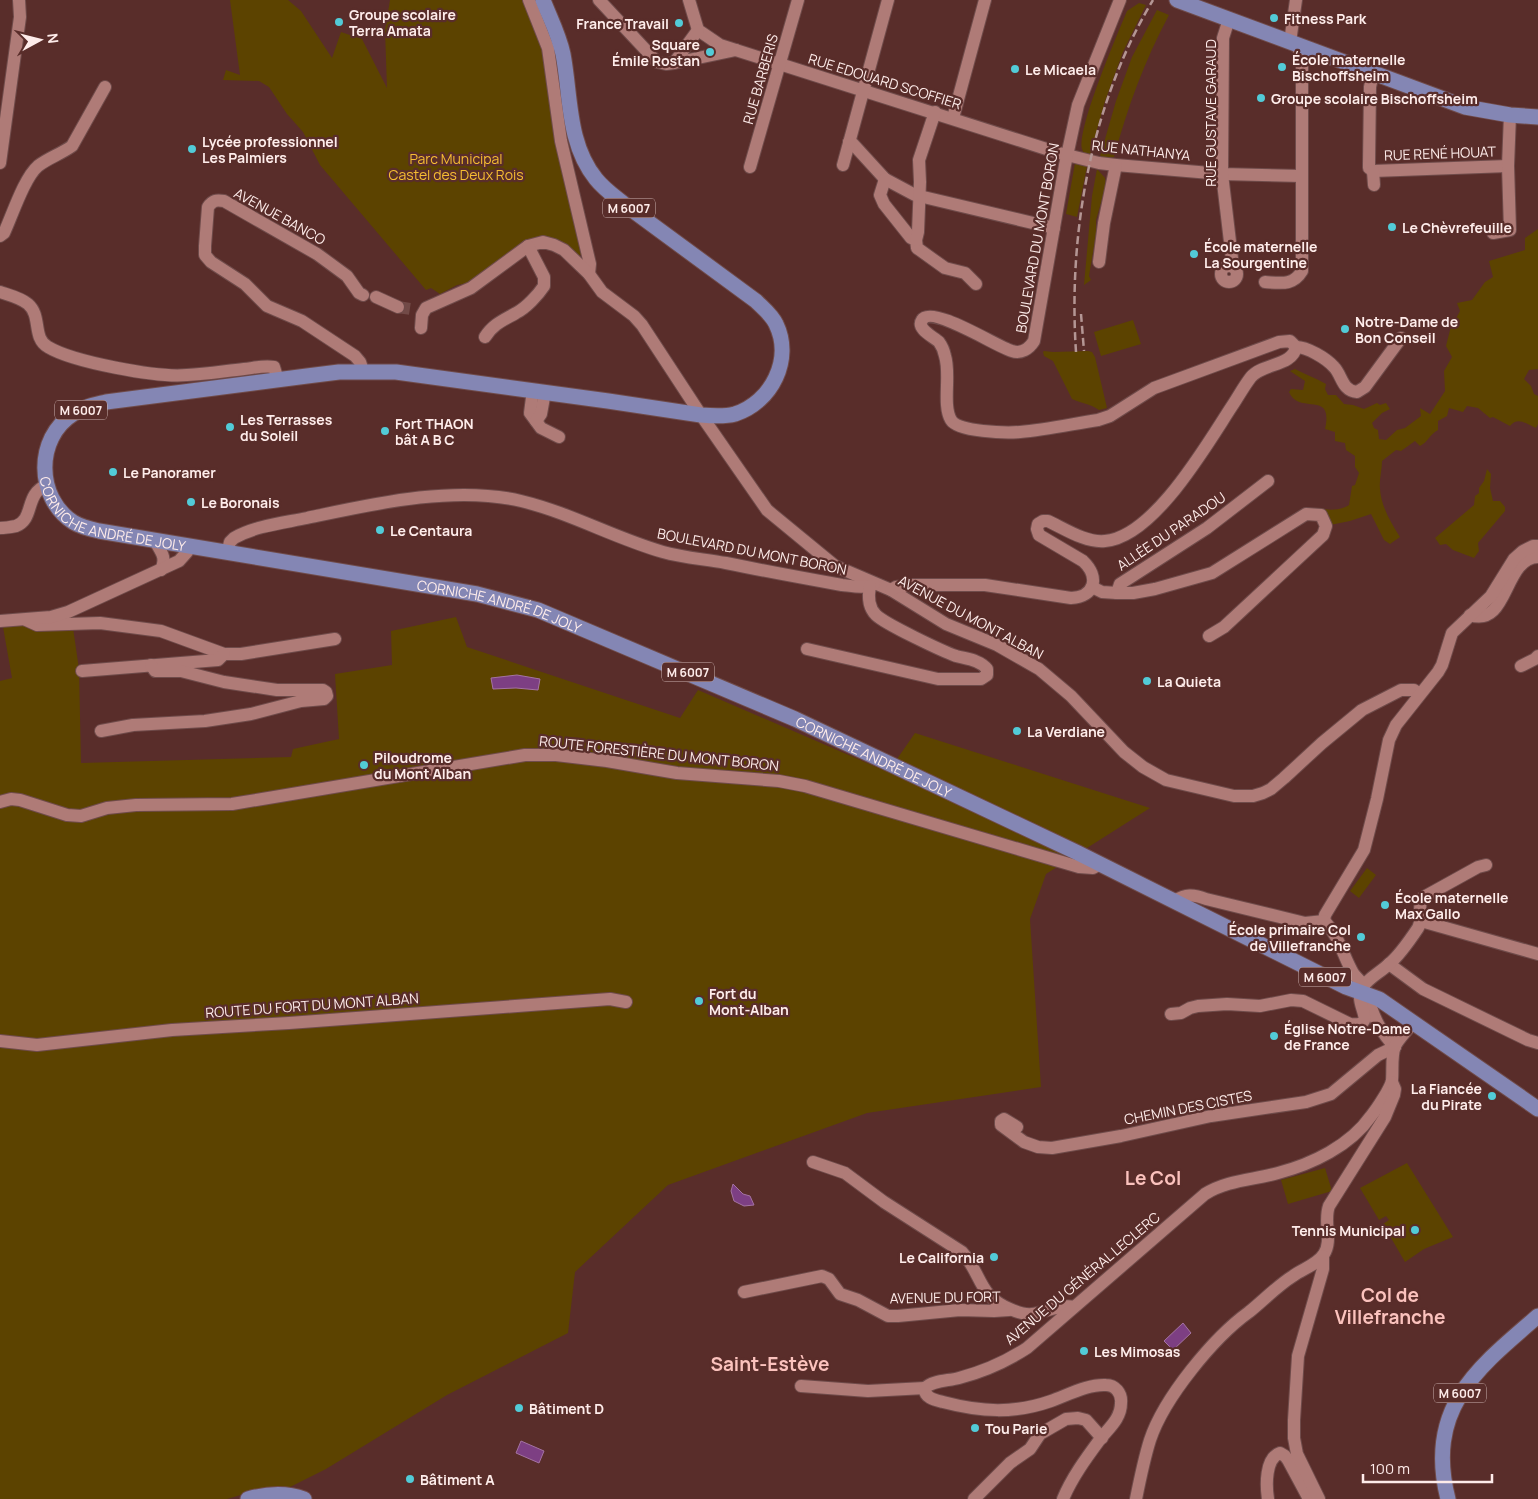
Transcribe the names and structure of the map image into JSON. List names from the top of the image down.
{
  "streets": {
    "main road": ["M 6007", "CORNICHE ANDRÉ DE JOLY"],
    "street": [
      "RUE BARBERIS",
      "RUE EDOUARD SCOFFIER",
      "RUE GUSTAVE GARAUD",
      "RUE NATHANYA",
      "RUE RENÉ HOUAT",
      "AVENUE BANCO",
      "BOULEVARD DU MONT BORON",
      "ALLÉE DU PARADOU",
      "AVENUE DU MONT ALBAN",
      "ROUTE FORESTIÈRE DU MONT BORON",
      "ROUTE DU FORT DU MONT ALBAN",
      "CHEMIN DES CISTES",
      "AVENUE DU GÉNÉRAL LECLERC",
      "AVENUE DU FORT"
    ]
  },
  "crossings": [
    ["RUE BARBERIS", "RUE EDOUARD SCOFFIER"],
    ["RUE EDOUARD SCOFFIER", "RUE NATHANYA"],
    ["RUE EDOUARD SCOFFIER", "BOULEVARD DU MONT BORON"],
    ["RUE GUSTAVE GARAUD", "RUE NATHANYA"],
    ["RUE NATHANYA", "BOULEVARD DU MONT BORON"],
    ["M 6007", "CORNICHE ANDRÉ DE JOLY"],
    ["AVENUE BANCO", "CORNICHE ANDRÉ DE JOLY"],
    ["BOULEVARD DU MONT BORON", "CORNICHE ANDRÉ DE JOLY"],
    ["BOULEVARD DU MONT BORON", "AVENUE DU MONT ALBAN"],
    ["CORNICHE ANDRÉ DE JOLY", "AVENUE DU MONT ALBAN"],
    ["CORNICHE ANDRÉ DE JOLY", "ROUTE FORESTIÈRE DU MONT BORON"],
    ["CHEMIN DES CISTES", "AVENUE DU GÉNÉRAL LECLERC"],
    ["AVENUE DU GÉNÉRAL LECLERC", "AVENUE DU FORT"]
  ],
  "districts": ["Le Col", "Col de Villefranche", "Saint-Estève"],
  "parks": ["Parc Municipal Castel des Deux Rois"],
  "places": [
    "Fitness Park",
    "Groupe scolaire Terra Amata",
    "France Travail",
    "Square Émile Rostan",
    "École maternelle Bischoffsheim",
    "Le Micaela",
    "Groupe scolaire Bischoffsheim",
    "Lycée professionnel Les Palmiers",
    "Le Chèvrefeuille",
    "École maternelle La Sourgentine",
    "Notre-Dame de Bon Conseil",
    "Les Terrasses du Soleil",
    "Fort THAON bât A B C",
    "Le Panoramer",
    "Le Boronais",
    "Le Centaura",
    "La Quieta",
    "La Verdiane",
    "Piloudrome du Mont Alban",
    "École maternelle Max Gallo",
    "École primaire Col de Villefranche",
    "Fort du Mont-Alban",
    "Église Notre-Dame de France",
    "La Fiancée du Pirate",
    "Tennis Municipal",
    "Le California",
    "Les Mimosas",
    "Bâtiment D",
    "Tou Parie",
    "Bâtiment A"
  ],
  "scale_bar": "100 m",
  "north": "right"
}
